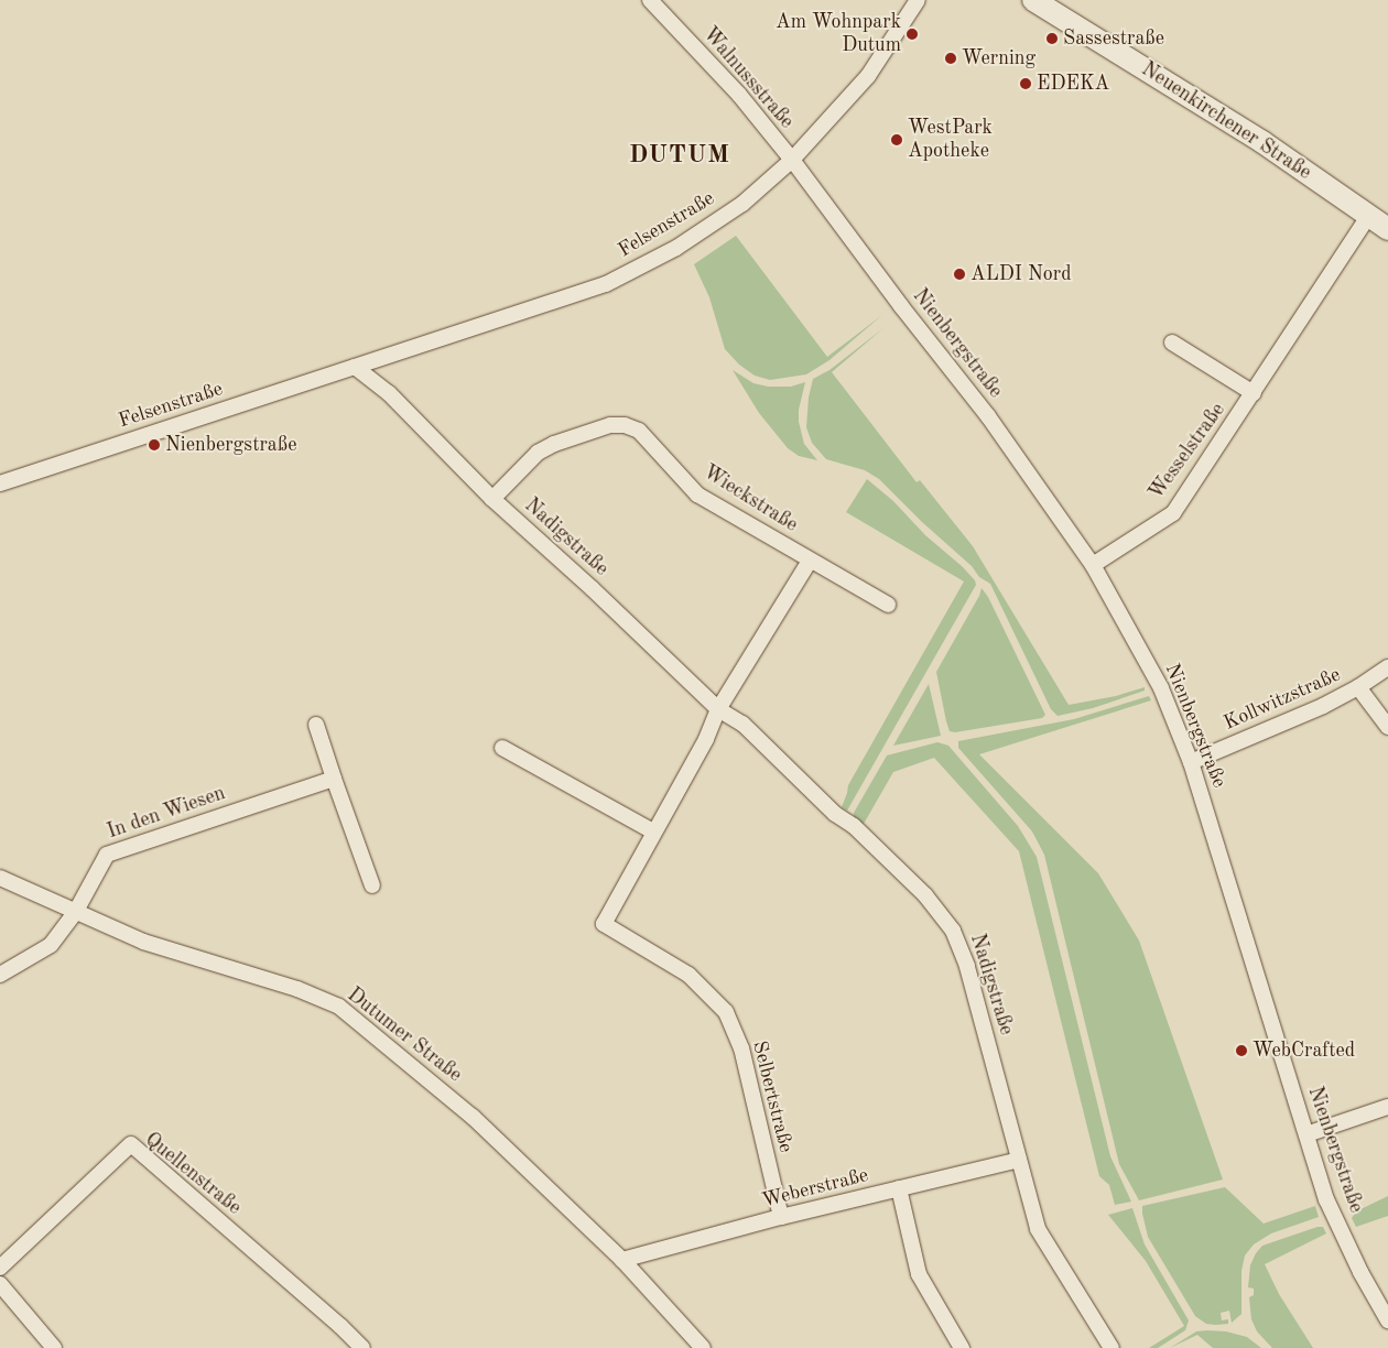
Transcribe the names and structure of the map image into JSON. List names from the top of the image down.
{
  "streets": {
    "street": [
      "Walnussstraße",
      "Neuenkirchener Straße",
      "Felsenstraße",
      "Nienbergstraße",
      "Wesselstraße",
      "Wieckstraße",
      "Nadigstraße",
      "Kollwitzstraße",
      "In den Wiesen",
      "Dutumer Straße",
      "Selbertstraße",
      "Quellenstraße",
      "Weberstraße"
    ]
  },
  "crossings": [
    ["Walnussstraße", "Felsenstraße"],
    ["Walnussstraße", "Nienbergstraße"],
    ["Neuenkirchener Straße", "Wesselstraße"],
    ["Felsenstraße", "Nienbergstraße"],
    ["Felsenstraße", "Nadigstraße"],
    ["Nienbergstraße", "Wesselstraße"],
    ["Nienbergstraße", "Kollwitzstraße"],
    ["Wieckstraße", "Nadigstraße"],
    ["Nadigstraße", "Selbertstraße"],
    ["Nadigstraße", "Weberstraße"],
    ["In den Wiesen", "Dutumer Straße"],
    ["Dutumer Straße", "Weberstraße"],
    ["Selbertstraße", "Weberstraße"]
  ],
  "districts": ["DUTUM"],
  "places": [
    "Am Wohnpark Dutum",
    "Sassestraße",
    "Werning",
    "EDEKA",
    "WestPark Apotheke",
    "ALDI Nord",
    "Nienbergstraße",
    "WebCrafted"
  ]
}
